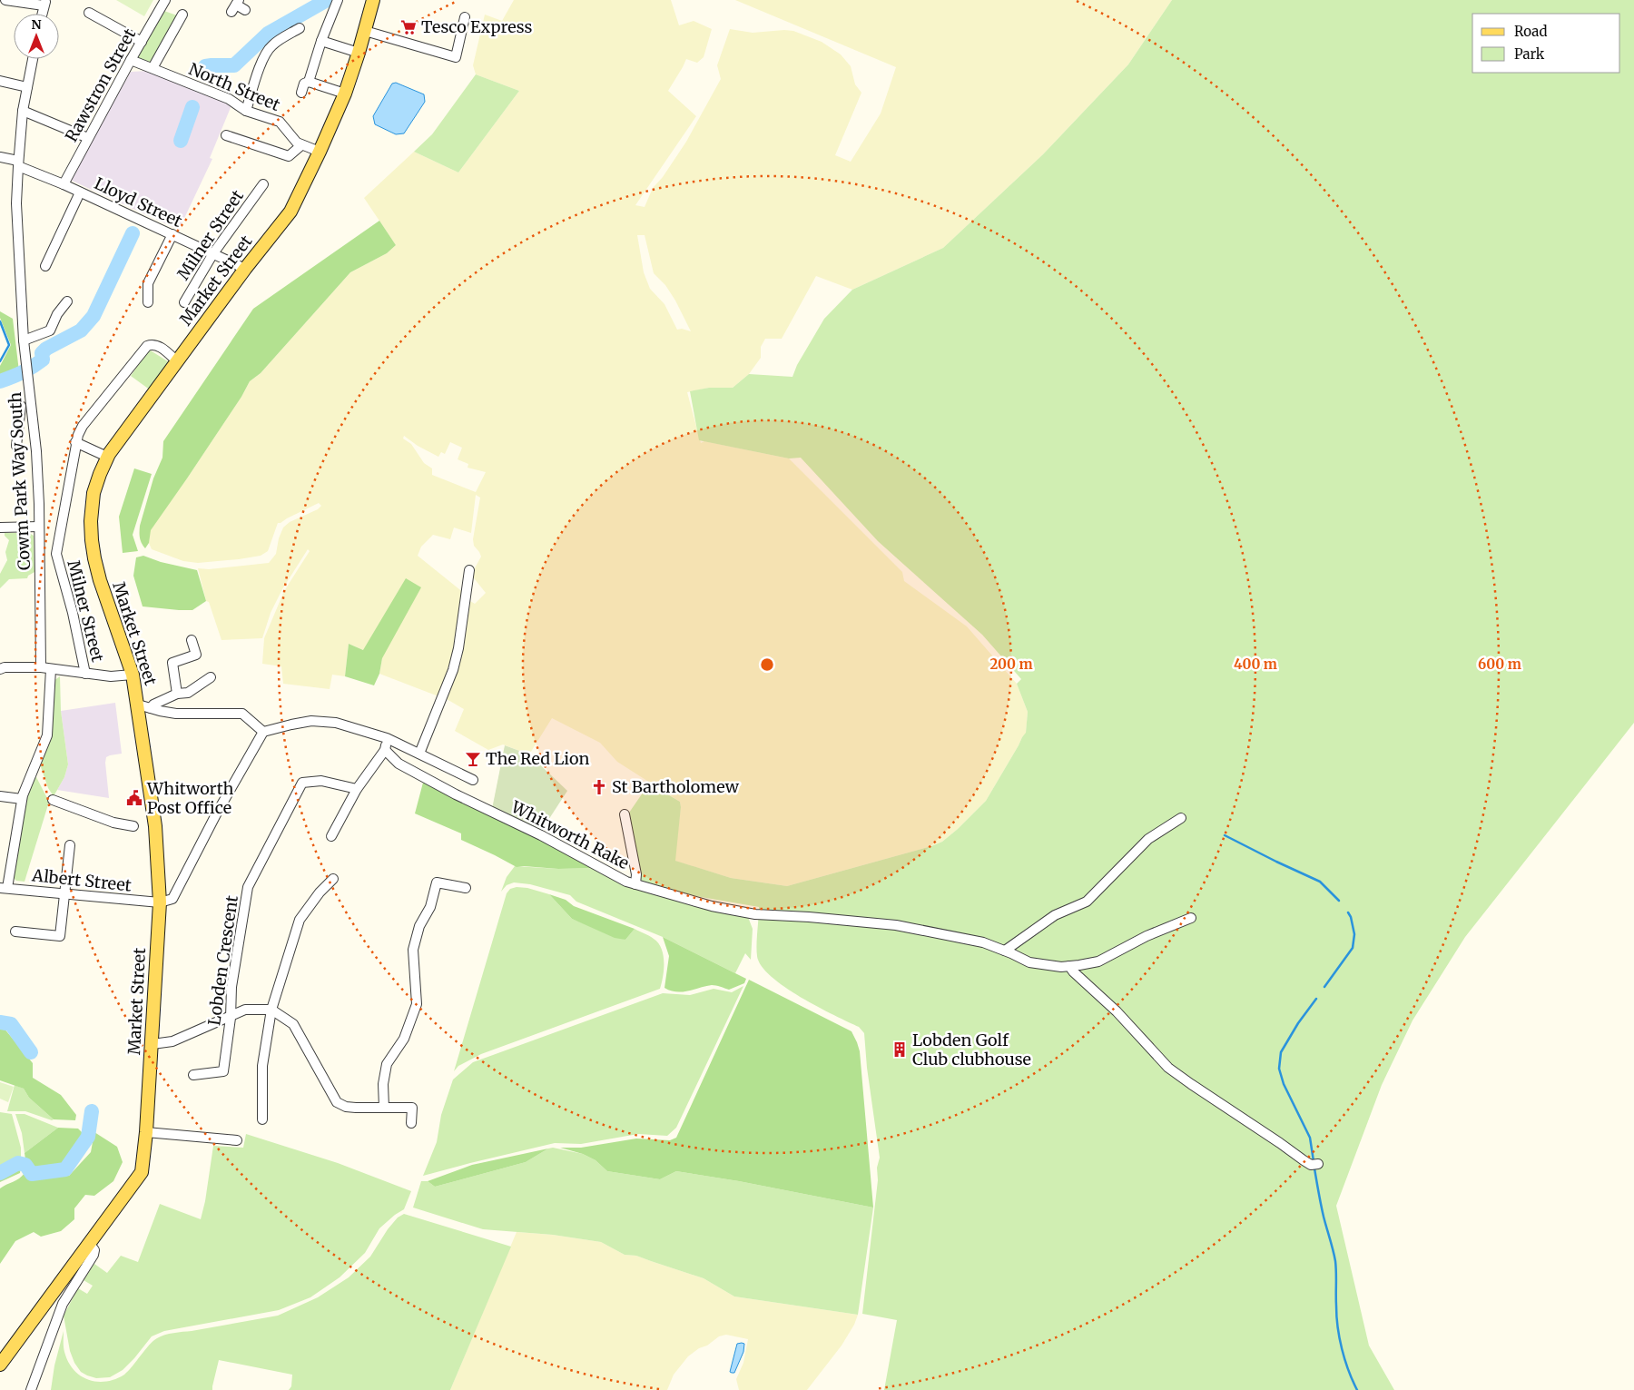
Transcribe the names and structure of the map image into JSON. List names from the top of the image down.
{
  "streets": {
    "main road": ["Market Street"],
    "street": [
      "Rawstron Street",
      "North Street",
      "Lloyd Street",
      "Milner Street",
      "Cowm Park Way South",
      "Whitworth Rake",
      "Albert Street",
      "Lobden Crescent"
    ]
  },
  "crossings": [
    ["Rawstron Street", "North Street"],
    ["Rawstron Street", "Lloyd Street"],
    ["North Street", "Market Street"],
    ["Lloyd Street", "Milner Street"],
    ["Lloyd Street", "Market Street"],
    ["Lloyd Street", "Cowm Park Way South"],
    ["Milner Street", "Market Street"],
    ["Market Street", "Albert Street"],
    ["Cowm Park Way South", "Albert Street"]
  ],
  "places": {
    "supermarket": ["Tesco Express"],
    "bar": ["The Red Lion"],
    "church": ["St Bartholomew"],
    "public building": ["Whitworth Post Office"],
    "building": ["Lobden Golf Club clubhouse"]
  },
  "legend": ["Road", "Park"],
  "north": "top",
  "rings": ["200 m", "400 m", "600 m"]
}
